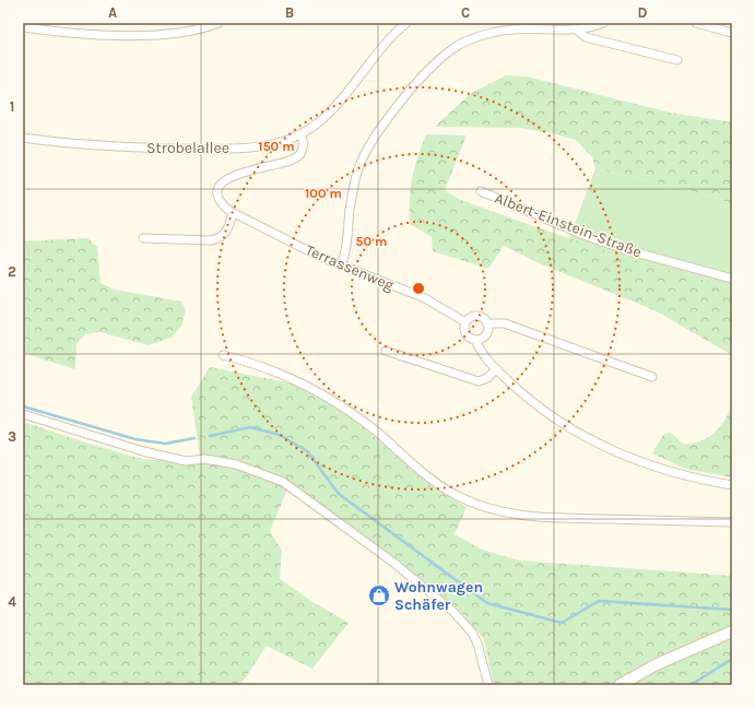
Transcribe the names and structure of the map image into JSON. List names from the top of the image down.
{
  "streets": {
    "street": ["Strobelallee", "Albert-Einstein-Straße", "Terrassenweg"]
  },
  "crossings": [
    ["Strobelallee", "Terrassenweg"]
  ],
  "places": {
    "shop": ["Wohnwagen Schäfer"]
  },
  "grid": {
    "columns": [
      "A",
      "B",
      "C",
      "D"
    ],
    "rows": [
      "1",
      "2",
      "3",
      "4"
    ]
  },
  "rings": ["150 m", "100 m", "50 m"]
}
